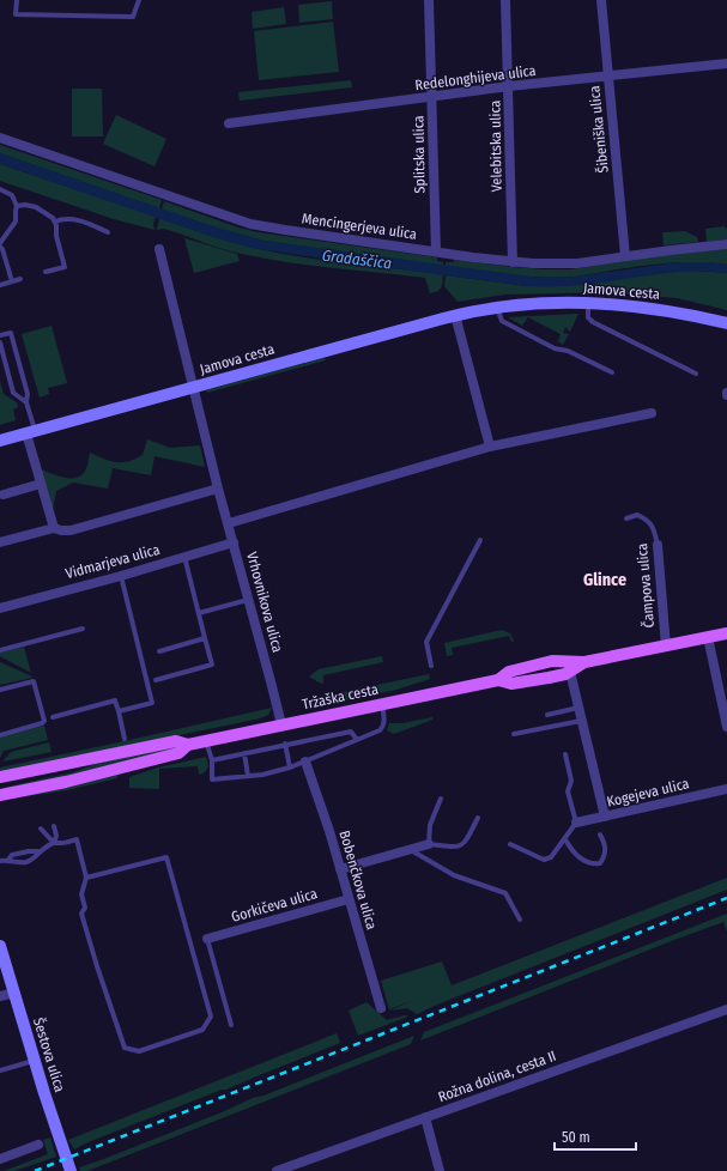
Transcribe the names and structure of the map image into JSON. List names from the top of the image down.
{
  "streets": {
    "main road": ["Tržaška cesta"],
    "street": [
      "Redelonghijeva ulica",
      "Šibeniška ulica",
      "Velebitska ulica",
      "Splitska ulica",
      "Mencingerjeva ulica",
      "Jamova cesta",
      "Vidmarjeva ulica",
      "Čampova ulica",
      "Vrhovnikova ulica",
      "Kogejeva ulica",
      "Bobenčkova ulica",
      "Gorkičeva ulica",
      "Šestova ulica",
      "Rožna dolina, cesta II"
    ]
  },
  "crossings": [
    ["Redelonghijeva ulica", "Šibeniška ulica"],
    ["Redelonghijeva ulica", "Velebitska ulica"],
    ["Redelonghijeva ulica", "Splitska ulica"],
    ["Šibeniška ulica", "Mencingerjeva ulica"],
    ["Velebitska ulica", "Mencingerjeva ulica"],
    ["Splitska ulica", "Mencingerjeva ulica"],
    ["Jamova cesta", "Vrhovnikova ulica"],
    ["Vidmarjeva ulica", "Vrhovnikova ulica"],
    ["Čampova ulica", "Tržaška cesta"],
    ["Vrhovnikova ulica", "Tržaška cesta"],
    ["Bobenčkova ulica", "Gorkičeva ulica"]
  ],
  "districts": ["Glince"],
  "water": ["Gradaščica"],
  "scale_bar": "50 m"
}
